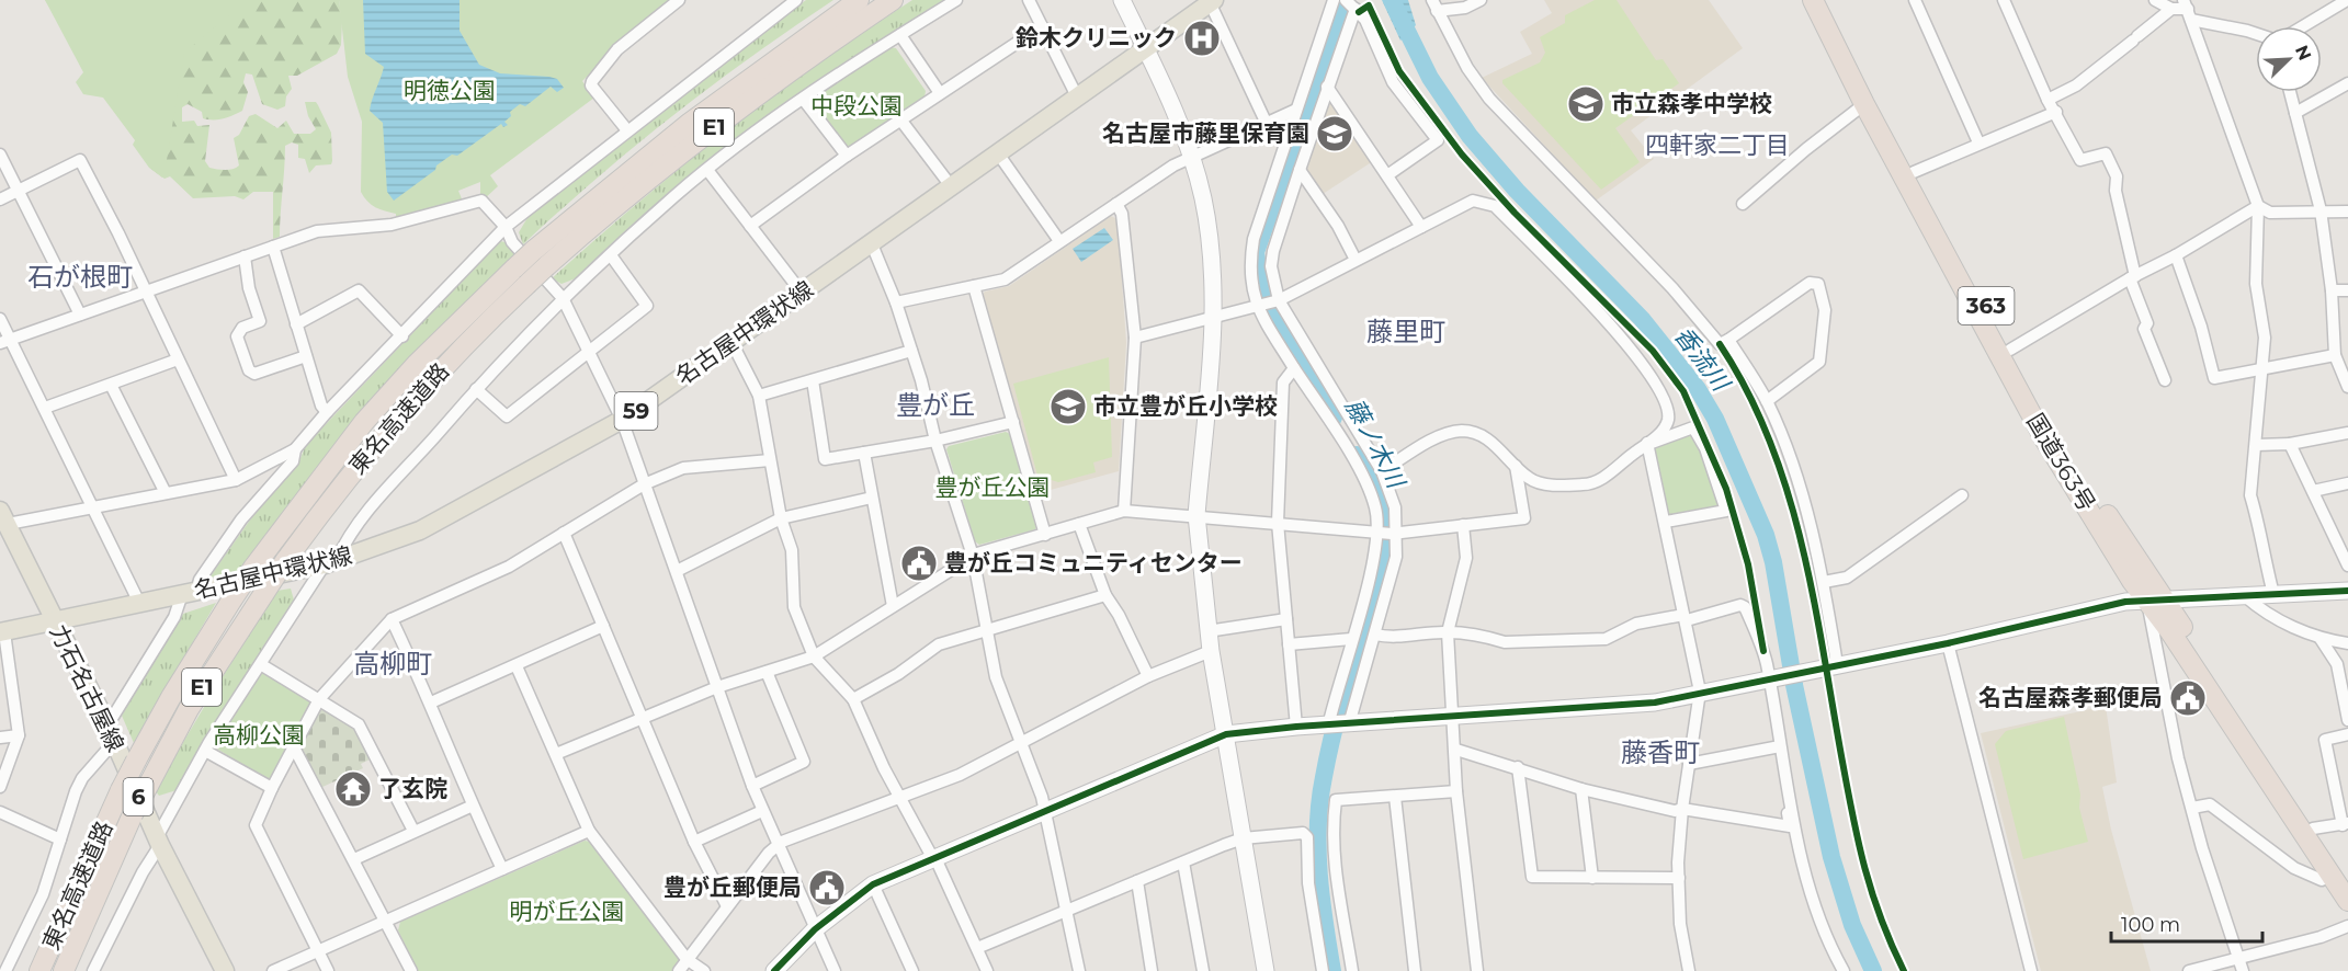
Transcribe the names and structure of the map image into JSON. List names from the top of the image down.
{
  "streets": {
    "highway": [
      "E1",
      "363",
      "東名高速道路",
      "国道363号"
    ],
    "main road": [
      "名古屋中環状線",
      "59",
      "力石名古屋線",
      "6"
    ]
  },
  "crossings": [
    ["名古屋中環状線", "力石名古屋線"]
  ],
  "districts": [
    "四軒家二丁目",
    "石が根町",
    "藤里町",
    "豊が丘",
    "高柳町",
    "藤香町"
  ],
  "water": ["香流川", "藤ノ木川"],
  "parks": [
    "明徳公園",
    "中段公園",
    "豊が丘公園",
    "高柳公園",
    "明が丘公園"
  ],
  "places": {
    "hospital": ["鈴木クリニック"],
    "school or university": ["市立森孝中学校", "名古屋市藤里保育園", "市立豊が丘小学校"],
    "public building": ["豊が丘コミュニティセンター", "名古屋森孝郵便局", "豊が丘郵便局"],
    "temple": ["了玄院"]
  },
  "scale_bar": "100 m",
  "north": "top right"
}
